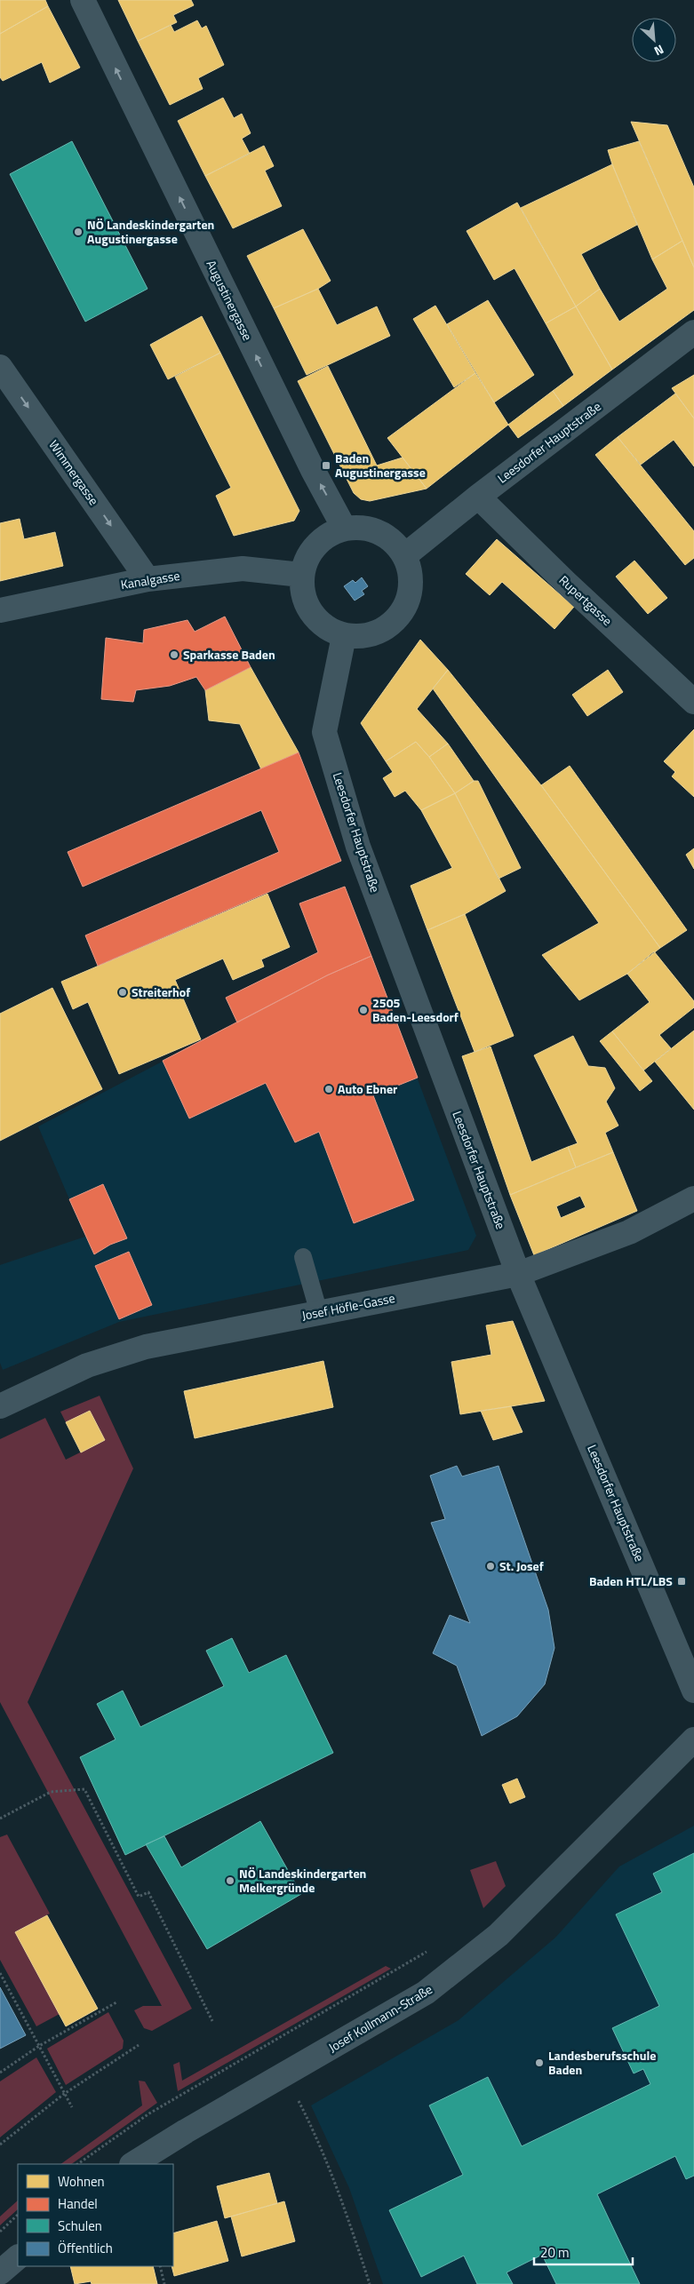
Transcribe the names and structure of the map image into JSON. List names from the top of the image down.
{
  "streets": {
    "street": [
      "Augustinergasse",
      "Leesdorfer Hauptstraße",
      "Wimmergasse",
      "Kanalgasse",
      "Rupertgasse",
      "Josef Höfle-Gasse",
      "Josef Kollmann-Straße"
    ]
  },
  "crossings": [
    ["Augustinergasse", "Leesdorfer Hauptstraße"],
    ["Augustinergasse", "Kanalgasse"],
    ["Leesdorfer Hauptstraße", "Kanalgasse"],
    ["Leesdorfer Hauptstraße", "Rupertgasse"],
    ["Leesdorfer Hauptstraße", "Josef Höfle-Gasse"],
    ["Wimmergasse", "Kanalgasse"]
  ],
  "one_way": ["Augustinergasse", "Wimmergasse"],
  "places": {
    "other": [
      "NÖ Landeskindergarten Augustinergasse",
      "Sparkasse Baden",
      "Streiterhof",
      "2505 Baden-Leesdorf",
      "Auto Ebner",
      "St. Josef",
      "NÖ Landeskindergarten Melkergründe",
      "Landesberufsschule Baden"
    ],
    "transit": ["Baden Augustinergasse", "Baden HTL/LBS"]
  },
  "legend": [
    "Wohnen",
    "Handel",
    "Schulen",
    "Öffentlich"
  ],
  "scale_bar": "20 m",
  "north": "bottom right"
}
